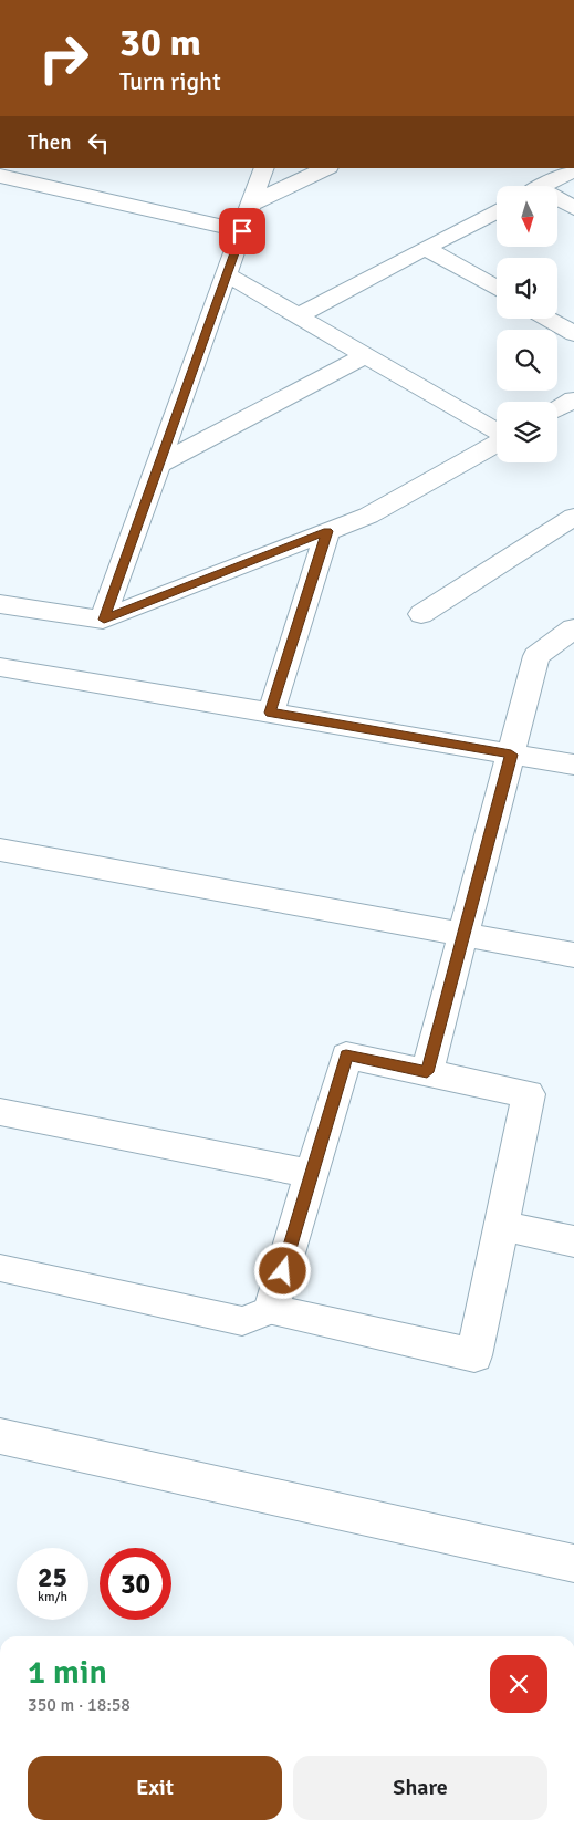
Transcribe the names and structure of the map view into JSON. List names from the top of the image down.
{
  "north": "bottom",
  "page": {
    "turn": ["30 m", "Turn right"],
    "then": "Then",
    "speed": "25 km/h",
    "limit": "30",
    "heading": ["1 min", "350 m · 18:58"],
    "buttons": ["Exit", "Share"]
  }
}
